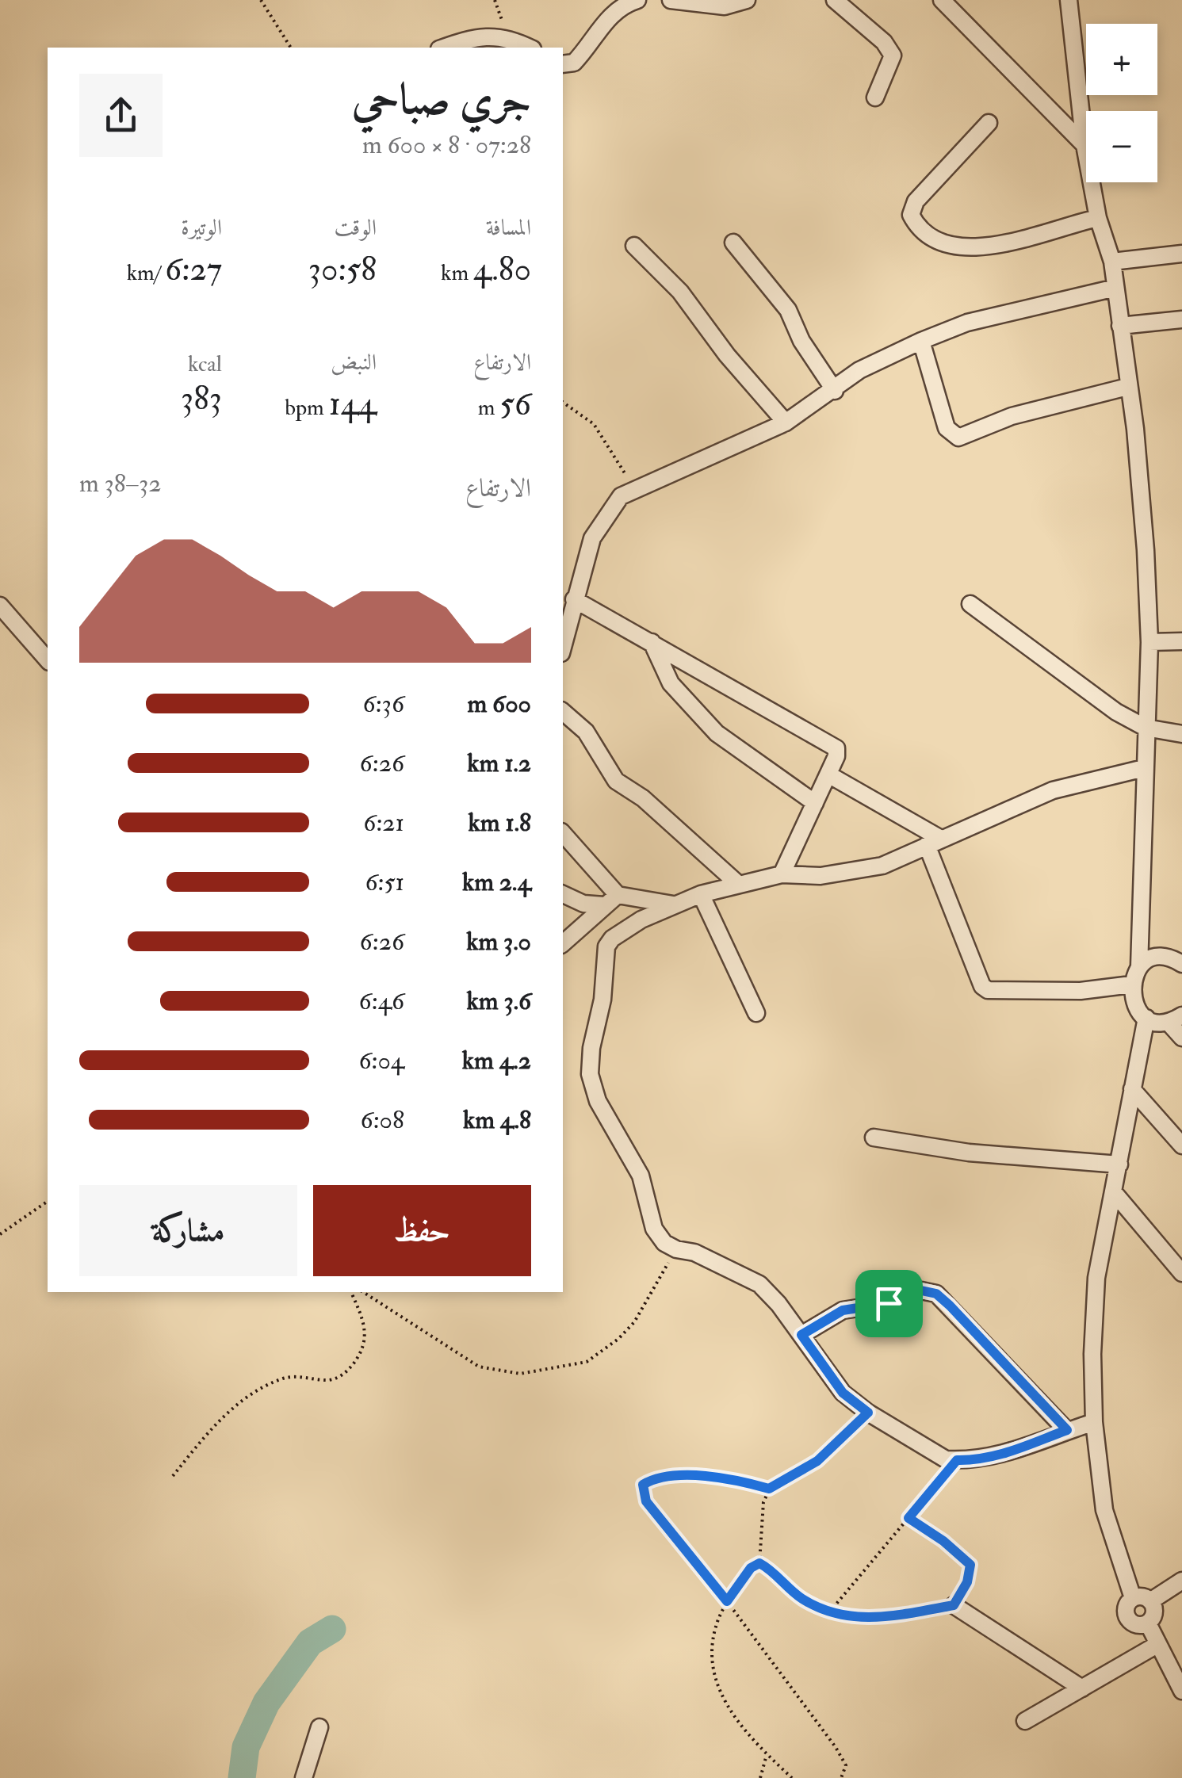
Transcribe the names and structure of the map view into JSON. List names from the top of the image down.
{
  "page": {
    "map_buttons": ["+", "−"],
    "heading": ["جري صباحي", "07:28 · 8 × 600 m"],
    "stats": [
      ["المسافة", "4.80 km"],
      ["الوقت", "30:58"],
      ["الوتيرة", "6:27 /km"],
      ["الارتفاع", "56 m"],
      ["النبض", "144 bpm"],
      ["kcal", "383"]
    ],
    "chart": ["الارتفاع", "32–38 m"],
    "list": [
      {
        "name": "600 m",
        "note": "6:36"
      },
      {
        "name": "1.2 km",
        "note": "6:26"
      },
      {
        "name": "1.8 km",
        "note": "6:21"
      },
      {
        "name": "2.4 km",
        "note": "6:51"
      },
      {
        "name": "3.0 km",
        "note": "6:26"
      },
      {
        "name": "3.6 km",
        "note": "6:46"
      },
      {
        "name": "4.2 km",
        "note": "6:04"
      },
      {
        "name": "4.8 km",
        "note": "6:08"
      }
    ],
    "buttons": ["حفظ", "مشاركة"]
  }
}
